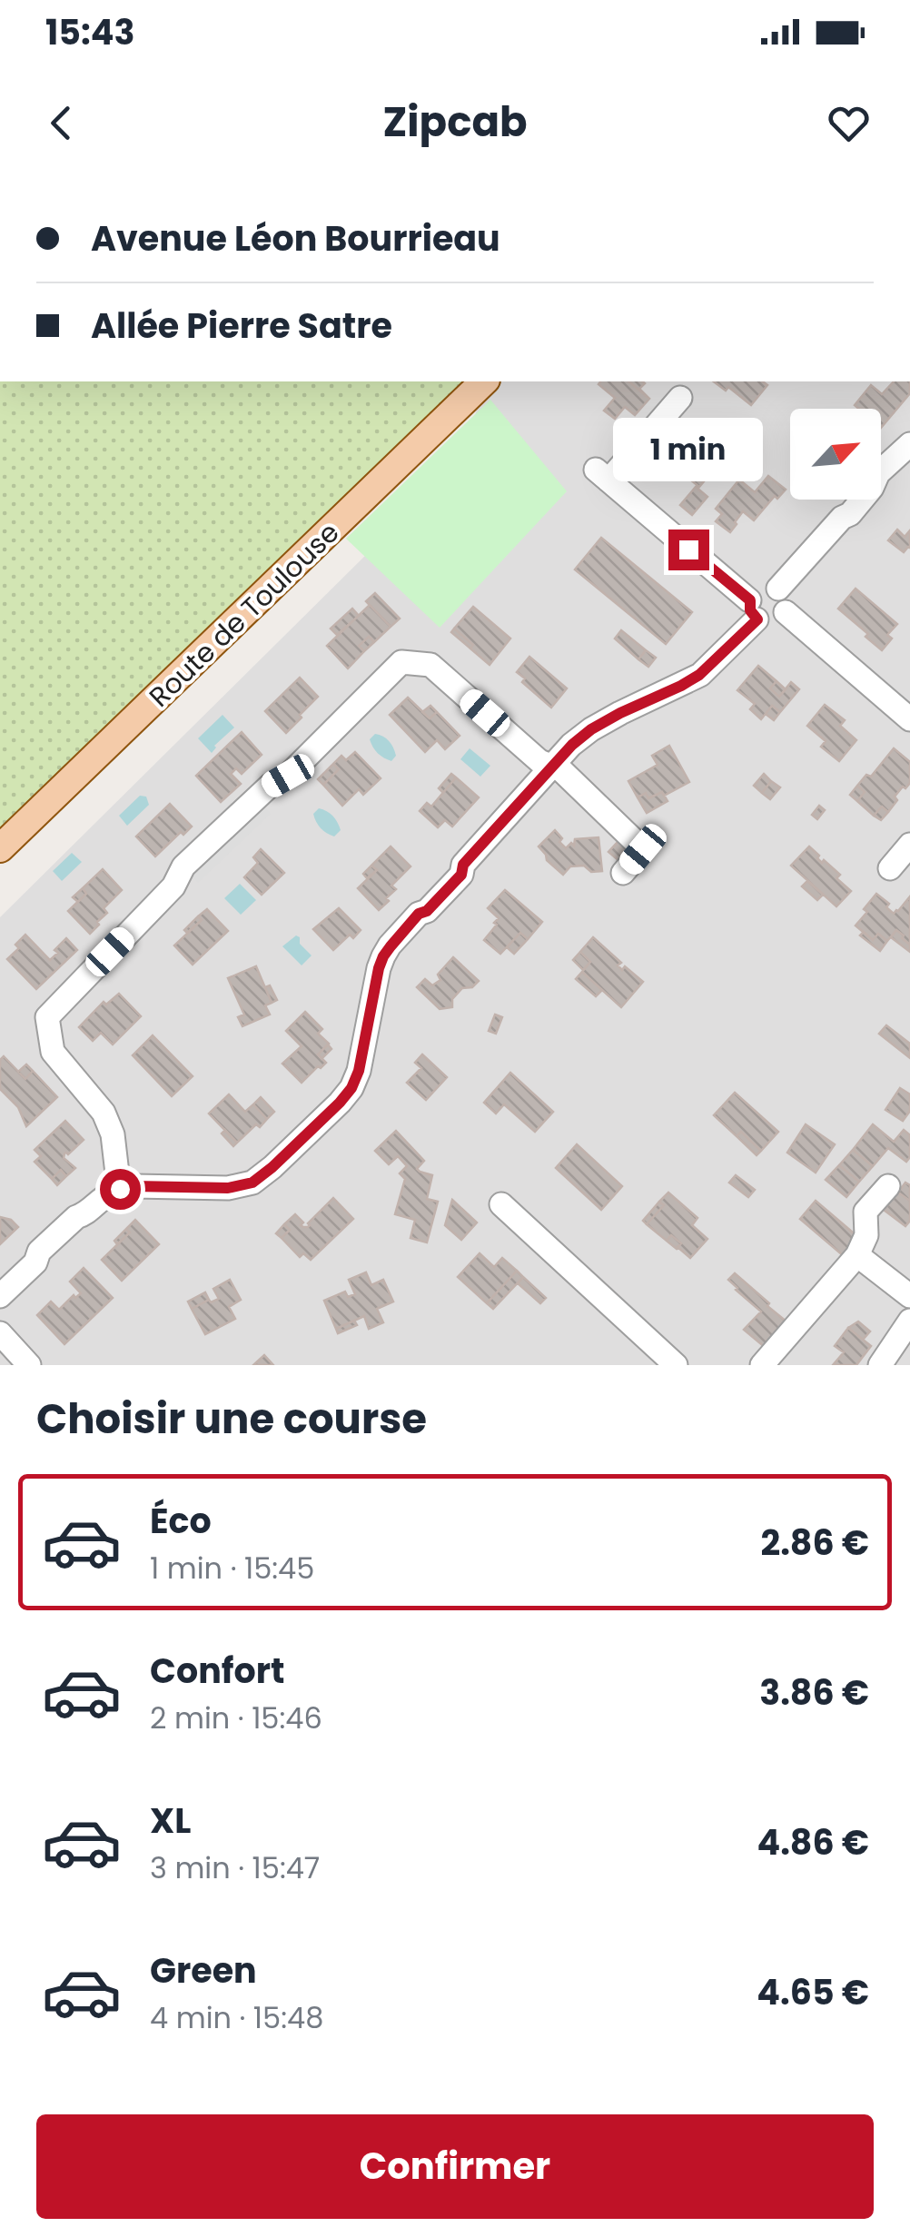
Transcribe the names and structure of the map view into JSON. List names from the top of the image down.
{
  "streets": {
    "main road": ["Route de Toulouse"]
  },
  "north": "top right",
  "page": {
    "status": "15:43",
    "header": "Zipcab",
    "banner": ["Avenue Léon Bourrieau", "Allée Pierre Satre"],
    "bubble": "1 min",
    "heading": "Choisir une course",
    "list": [
      {
        "name": "Éco",
        "note": "1 min · 15:45",
        "value": "2.86 €"
      },
      {
        "name": "Confort",
        "note": "2 min · 15:46",
        "value": "3.86 €"
      },
      {
        "name": "XL",
        "note": "3 min · 15:47",
        "value": "4.86 €"
      },
      {
        "name": "Green",
        "note": "4 min · 15:48",
        "value": "4.65 €"
      }
    ],
    "buttons": "Confirmer"
  }
}
